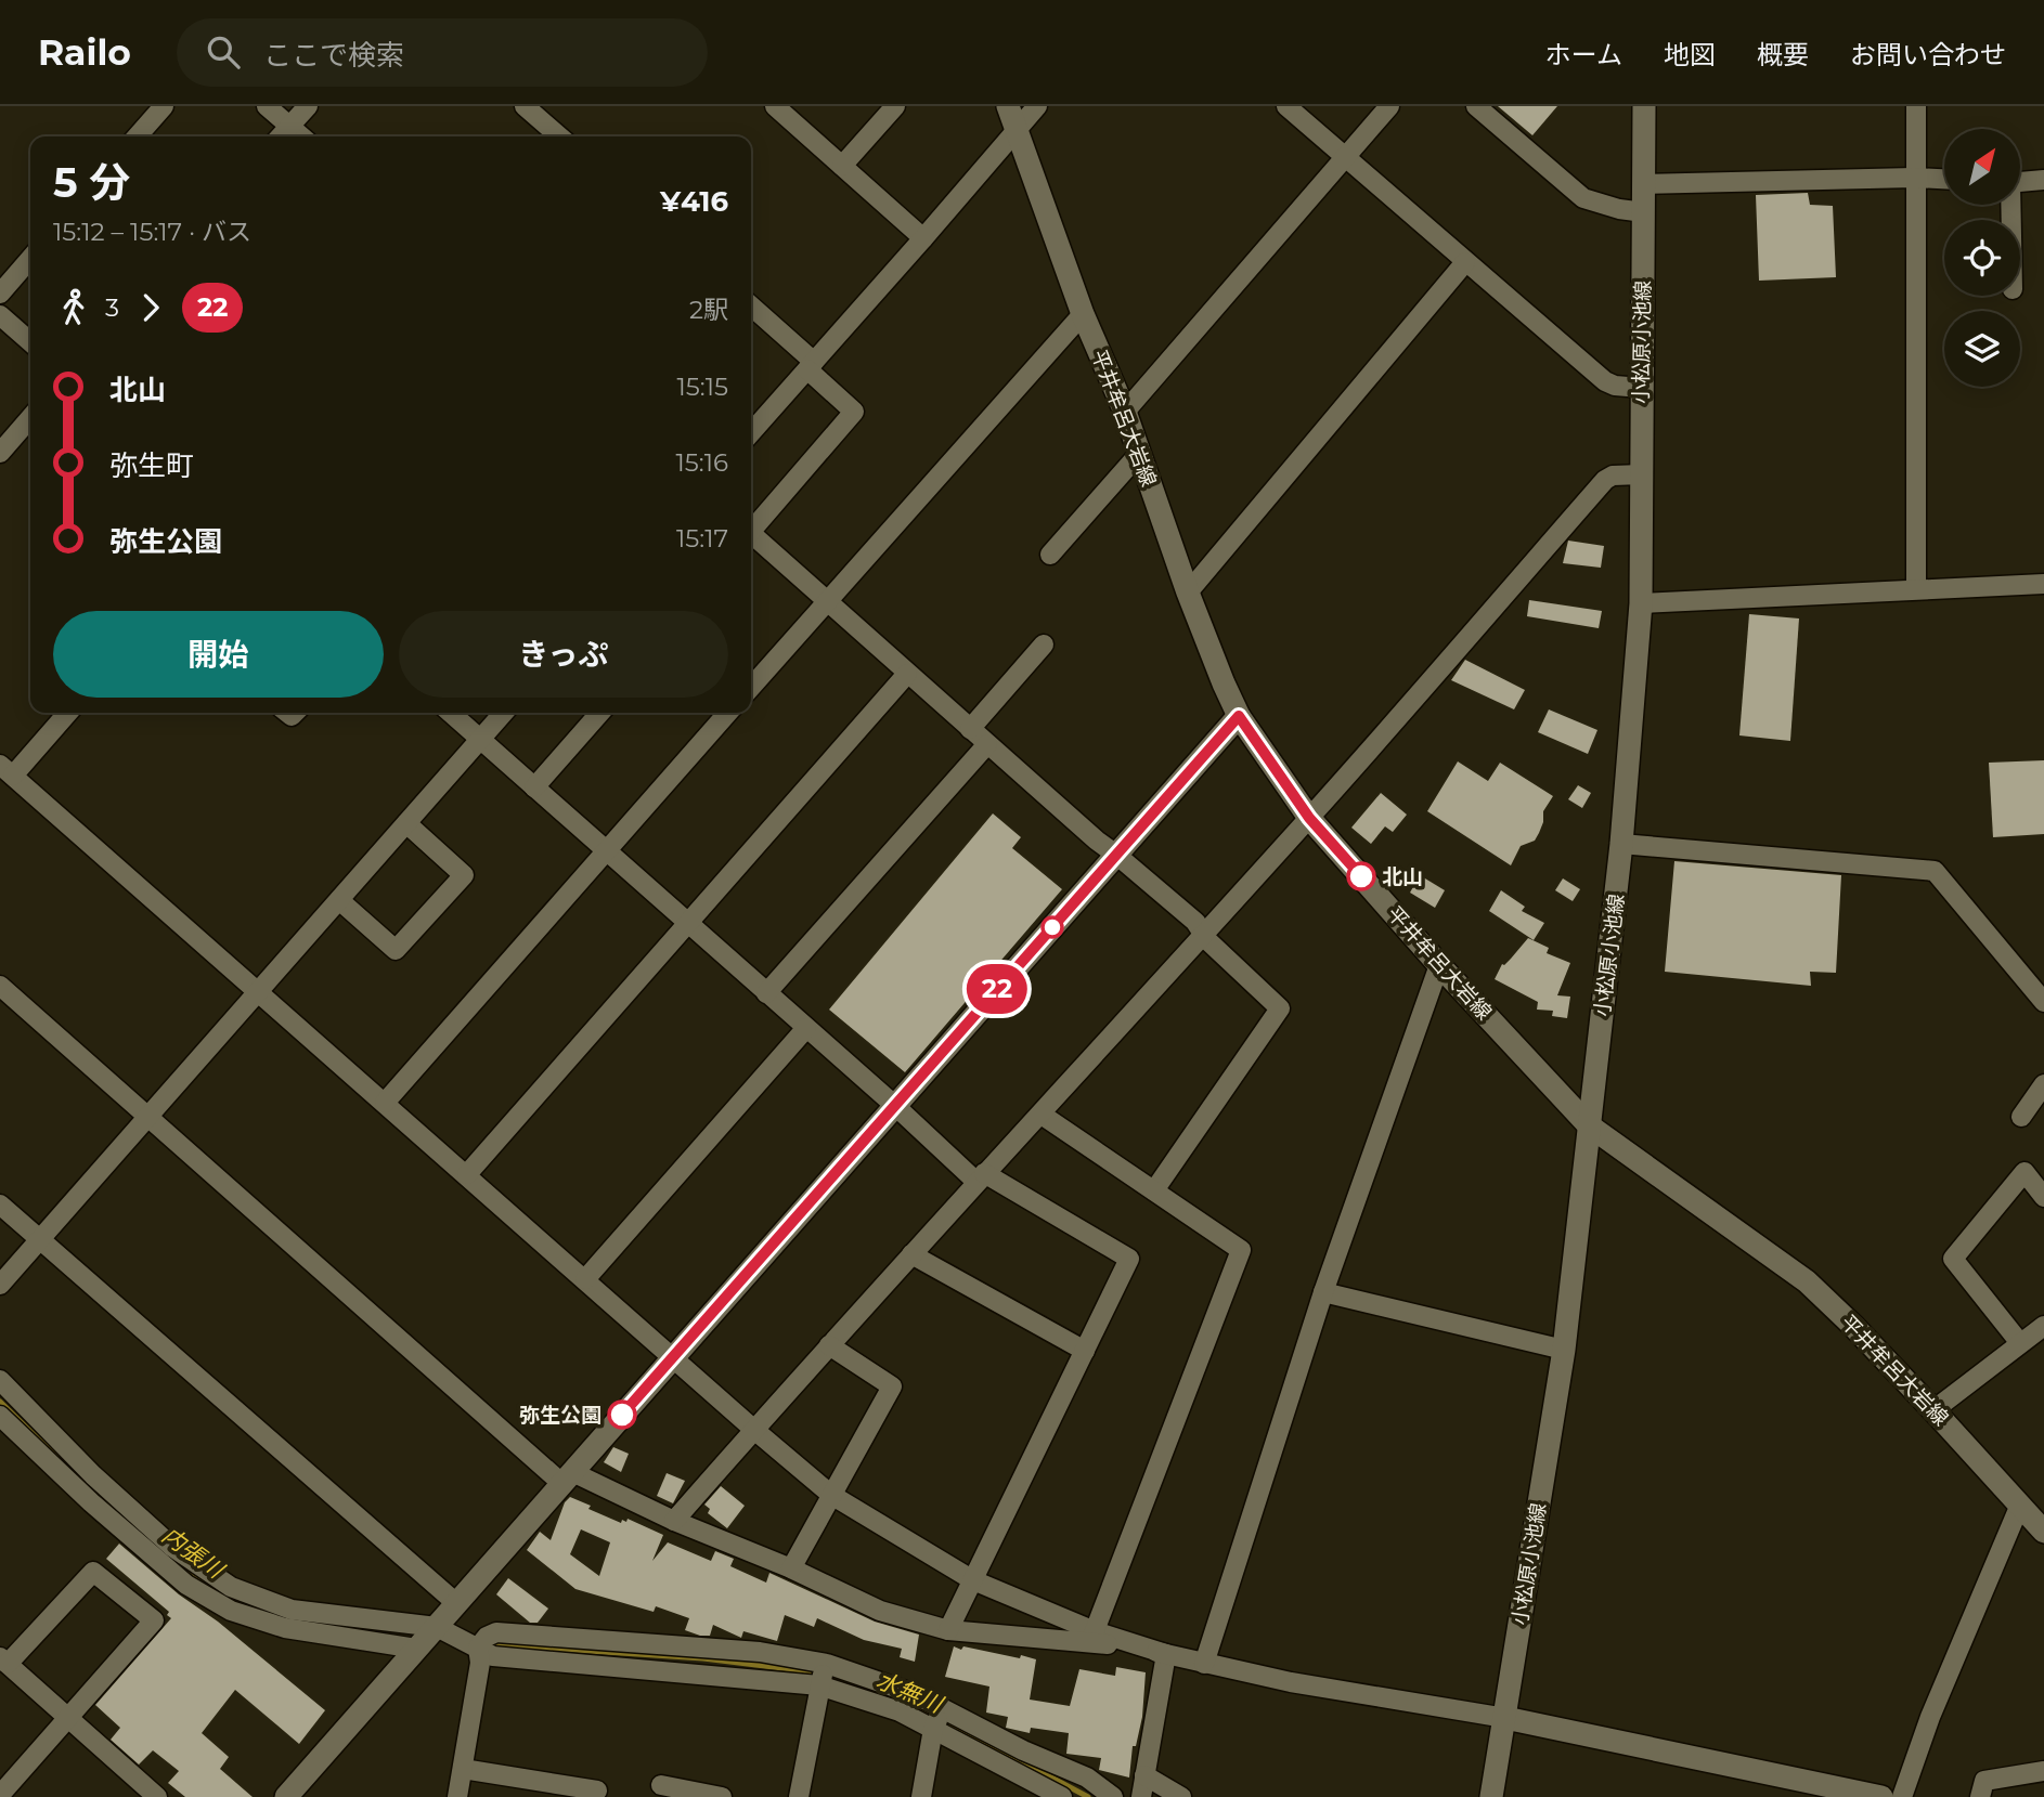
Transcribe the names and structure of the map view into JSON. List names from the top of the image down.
{
  "streets": {
    "main road": ["小松原小池線", "平井牟呂大岩線"]
  },
  "crossings": [
    ["小松原小池線", "平井牟呂大岩線"]
  ],
  "water": ["内張川", "水無川"],
  "places": ["北山", "弥生公園"],
  "lines": ["bus line 22"],
  "north": "top right",
  "page": {
    "header": "Railo",
    "search": "ここで検索",
    "nav": [
      "ホーム",
      "地図",
      "概要",
      "お問い合わせ"
    ],
    "on_map": "22",
    "heading": ["5 分", "15:12 – 15:17 · バス", "¥416"],
    "legs": ["3", "22", "2駅"],
    "list": [
      {
        "name": "北山",
        "value": "15:15"
      },
      {
        "name": "弥生町",
        "value": "15:16"
      },
      {
        "name": "弥生公園",
        "value": "15:17"
      }
    ],
    "buttons": ["開始", "きっぷ"]
  }
}
